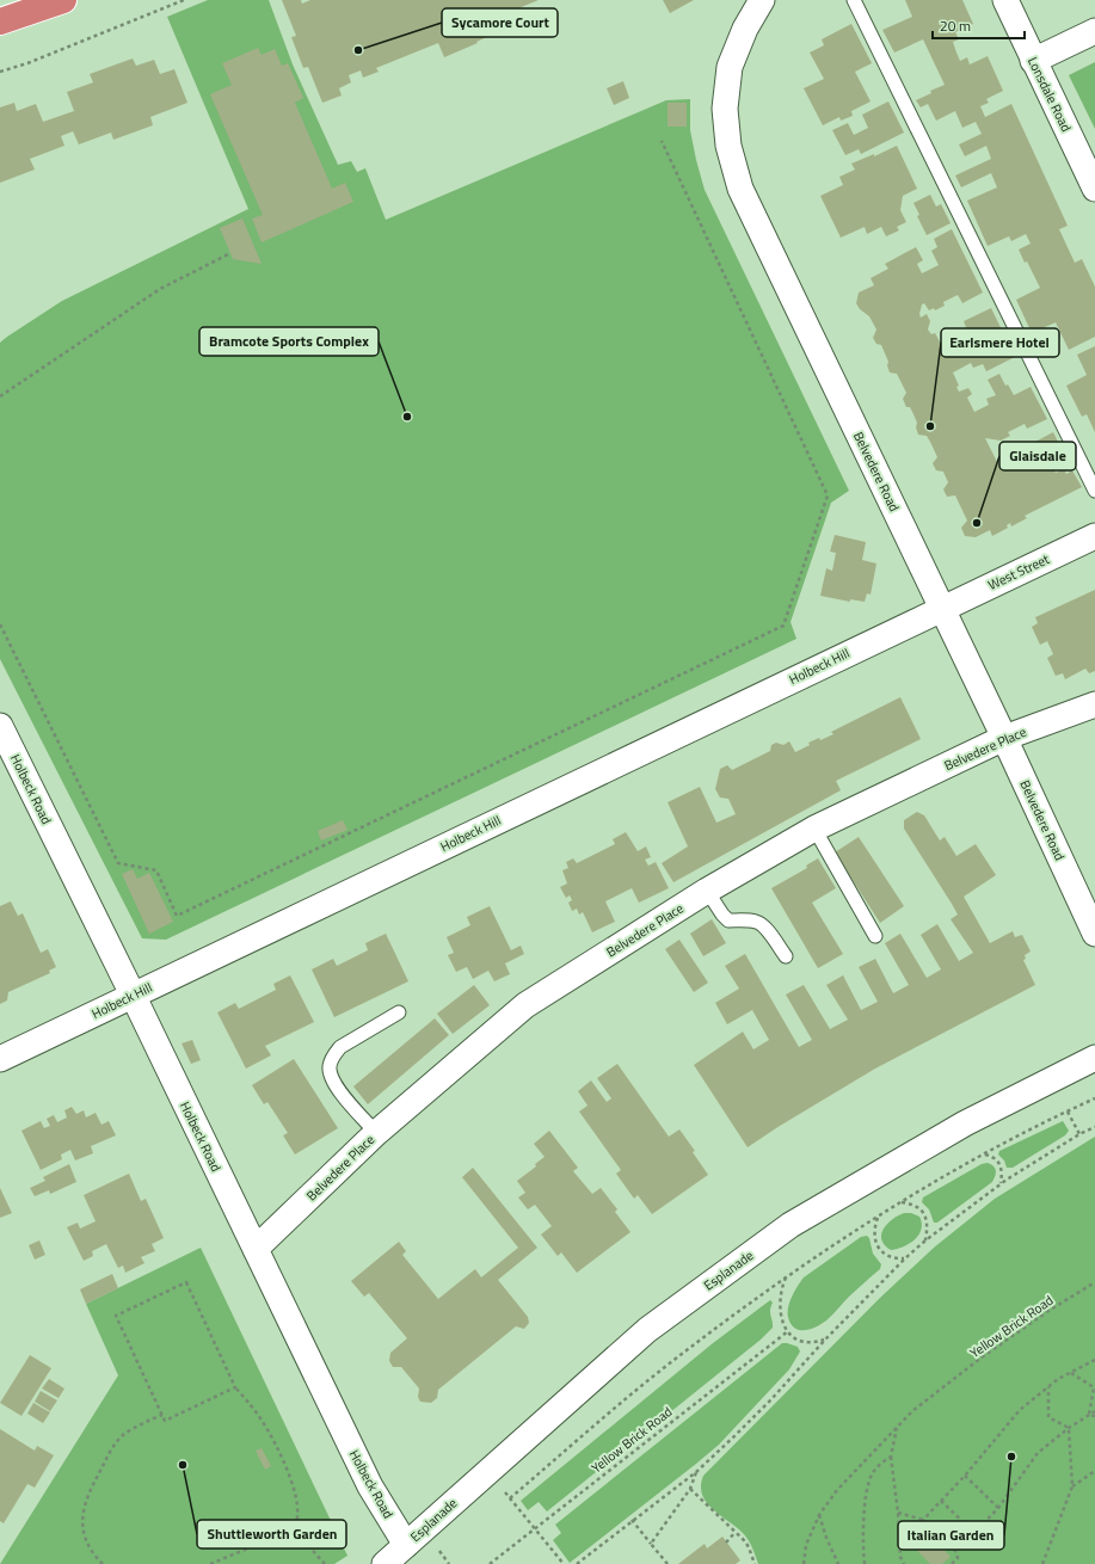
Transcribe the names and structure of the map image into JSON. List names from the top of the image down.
{
  "streets": {
    "street": [
      "Lonsdale Road",
      "Belvedere Road",
      "West Street",
      "Holbeck Hill",
      "Belvedere Place",
      "Holbeck Road",
      "Esplanade"
    ],
    "path": ["Yellow Brick Road"]
  },
  "crossings": [
    ["Belvedere Road", "West Street"],
    ["Belvedere Road", "Holbeck Hill"],
    ["Belvedere Road", "Belvedere Place"],
    ["West Street", "Holbeck Hill"],
    ["Holbeck Hill", "Holbeck Road"],
    ["Belvedere Place", "Holbeck Road"],
    ["Holbeck Road", "Esplanade"]
  ],
  "places": [
    "Sycamore Court",
    "Bramcote Sports Complex",
    "Earlsmere Hotel",
    "Glaisdale",
    "Italian Garden",
    "Shuttleworth Garden"
  ],
  "scale_bar": "20 m"
}
